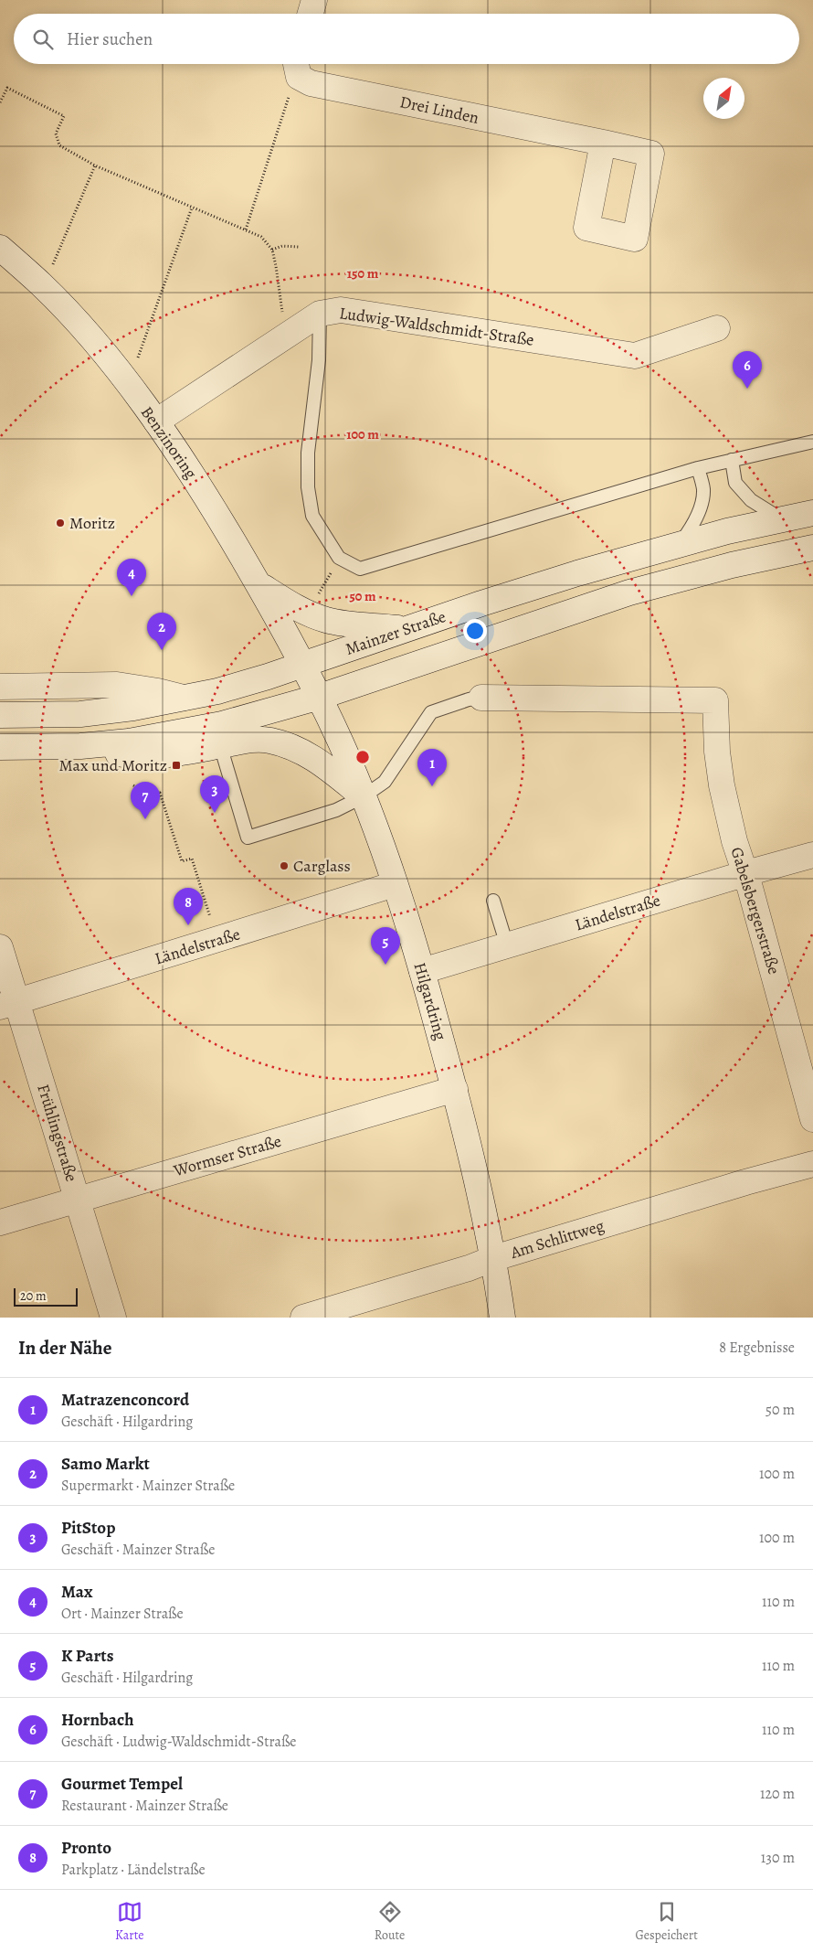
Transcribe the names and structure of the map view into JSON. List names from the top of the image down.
{
  "streets": {
    "street": [
      "Drei Linden",
      "Ludwig-Waldschmidt-Straße",
      "Benzinoring",
      "Mainzer Straße",
      "Gabelsbergerstraße",
      "Ländelstraße",
      "Hilgardring",
      "Frühlingstraße",
      "Wormser Straße",
      "Am Schlittweg"
    ]
  },
  "crossings": [
    ["Ludwig-Waldschmidt-Straße", "Benzinoring"],
    ["Benzinoring", "Mainzer Straße"],
    ["Benzinoring", "Hilgardring"],
    ["Gabelsbergerstraße", "Ländelstraße"],
    ["Ländelstraße", "Hilgardring"],
    ["Ländelstraße", "Frühlingstraße"],
    ["Hilgardring", "Wormser Straße"],
    ["Hilgardring", "Am Schlittweg"],
    ["Frühlingstraße", "Wormser Straße"]
  ],
  "places": {
    "other": ["Moritz", "Carglass"],
    "transit": ["Max und Moritz"]
  },
  "scale_bar": "20 m",
  "north": "top right",
  "page": {
    "search": "Hier suchen",
    "pins": [
      "6",
      "4",
      "2",
      "1",
      "3",
      "7",
      "8",
      "5"
    ],
    "scale": "20 m",
    "heading": ["In der Nähe", "8 Ergebnisse"],
    "list": [
      {
        "mark": "1",
        "name": "Matrazenconcord",
        "note": "Geschäft · Hilgardring",
        "value": "50 m"
      },
      {
        "mark": "2",
        "name": "Samo Markt",
        "note": "Supermarkt · Mainzer Straße",
        "value": "100 m"
      },
      {
        "mark": "3",
        "name": "PitStop",
        "note": "Geschäft · Mainzer Straße",
        "value": "100 m"
      },
      {
        "mark": "4",
        "name": "Max",
        "note": "Ort · Mainzer Straße",
        "value": "110 m"
      },
      {
        "mark": "5",
        "name": "K Parts",
        "note": "Geschäft · Hilgardring",
        "value": "110 m"
      },
      {
        "mark": "6",
        "name": "Hornbach",
        "note": "Geschäft · Ludwig-Waldschmidt-Straße",
        "value": "110 m"
      },
      {
        "mark": "7",
        "name": "Gourmet Tempel",
        "note": "Restaurant · Mainzer Straße",
        "value": "120 m"
      },
      {
        "mark": "8",
        "name": "Pronto",
        "note": "Parkplatz · Ländelstraße",
        "value": "130 m"
      }
    ],
    "nav": ["Karte", "Route", "Gespeichert"]
  },
  "rings": ["150 m", "100 m", "50 m"]
}
